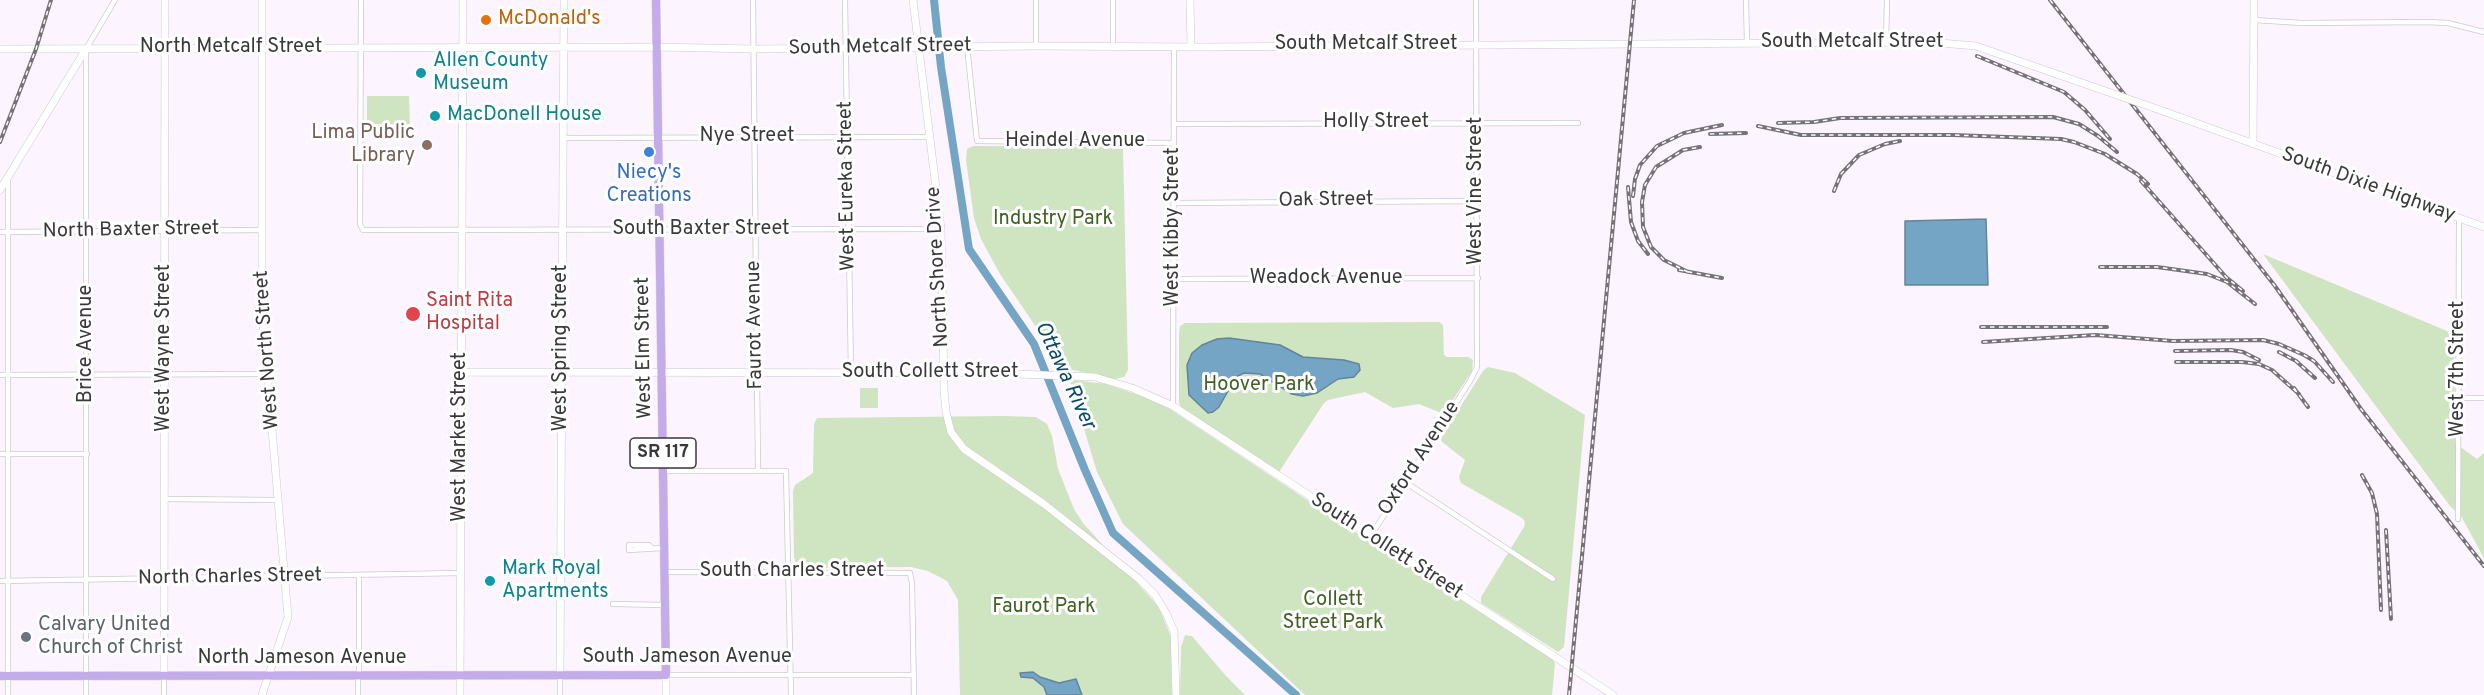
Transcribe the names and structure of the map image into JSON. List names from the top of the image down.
{
  "streets": {
    "main road": [
      "West Elm Street",
      "SR 117",
      "South Jameson Avenue",
      "North Jameson Avenue"
    ],
    "street": [
      "South Metcalf Street",
      "North Metcalf Street",
      "Holly Street",
      "Nye Street",
      "Heindel Avenue",
      "West Eureka Street",
      "South Dixie Highway",
      "West Vine Street",
      "Oak Street",
      "West Kibby Street",
      "South Baxter Street",
      "North Baxter Street",
      "North Shore Drive",
      "Weadock Avenue",
      "Faurot Avenue",
      "Brice Avenue",
      "West Wayne Street",
      "West Spring Street",
      "West North Street",
      "West 7th Street",
      "South Collett Street",
      "West Market Street",
      "Oxford Avenue",
      "South Charles Street",
      "North Charles Street"
    ]
  },
  "crossings": [
    ["South Metcalf Street", "North Metcalf Street"],
    ["South Metcalf Street", "Heindel Avenue"],
    ["South Metcalf Street", "West Eureka Street"],
    ["South Metcalf Street", "South Dixie Highway"],
    ["South Metcalf Street", "West Vine Street"],
    ["South Metcalf Street", "West Kibby Street"],
    ["South Metcalf Street", "North Shore Drive"],
    ["South Metcalf Street", "Faurot Avenue"],
    ["South Metcalf Street", "West Spring Street"],
    ["South Metcalf Street", "West Elm Street"],
    ["South Metcalf Street", "West Market Street"],
    ["North Metcalf Street", "Brice Avenue"],
    ["North Metcalf Street", "West Wayne Street"],
    ["North Metcalf Street", "West North Street"],
    ["North Metcalf Street", "West Market Street"],
    ["Holly Street", "West Vine Street"],
    ["Holly Street", "West Kibby Street"],
    ["Nye Street", "West Eureka Street"],
    ["Nye Street", "North Shore Drive"],
    ["Nye Street", "Faurot Avenue"],
    ["Nye Street", "West Spring Street"],
    ["Nye Street", "West Elm Street"],
    ["Heindel Avenue", "West Kibby Street"],
    ["West Eureka Street", "South Baxter Street"],
    ["West Eureka Street", "South Collett Street"],
    ["South Dixie Highway", "West 7th Street"],
    ["West Vine Street", "Oak Street"],
    ["West Vine Street", "Weadock Avenue"],
    ["West Vine Street", "Oxford Avenue"],
    ["Oak Street", "West Kibby Street"],
    ["West Kibby Street", "Weadock Avenue"],
    ["West Kibby Street", "South Collett Street"],
    ["South Baxter Street", "North Shore Drive"],
    ["South Baxter Street", "Faurot Avenue"],
    ["South Baxter Street", "West Spring Street"],
    ["South Baxter Street", "West Elm Street"],
    ["South Baxter Street", "West Market Street"],
    ["North Baxter Street", "Brice Avenue"],
    ["North Baxter Street", "West Wayne Street"],
    ["North Baxter Street", "West North Street"],
    ["North Shore Drive", "South Collett Street"],
    ["Faurot Avenue", "South Collett Street"],
    ["Brice Avenue", "North Charles Street"],
    ["Brice Avenue", "North Jameson Avenue"],
    ["West Wayne Street", "North Charles Street"],
    ["West Wayne Street", "North Jameson Avenue"],
    ["West Spring Street", "South Collett Street"],
    ["West Spring Street", "South Jameson Avenue"],
    ["West Elm Street", "South Collett Street"],
    ["West Elm Street", "South Charles Street"],
    ["West Elm Street", "South Jameson Avenue"],
    ["West North Street", "North Charles Street"],
    ["West North Street", "North Jameson Avenue"],
    ["South Collett Street", "West Market Street"],
    ["South Collett Street", "Oxford Avenue"],
    ["West Market Street", "North Charles Street"],
    ["West Market Street", "South Jameson Avenue"],
    ["West Market Street", "North Jameson Avenue"],
    ["South Charles Street", "South Jameson Avenue"],
    ["South Jameson Avenue", "North Jameson Avenue"]
  ],
  "water": ["Ottawa River"],
  "parks": [
    "Industry Park",
    "Hoover Park",
    "Collett Street Park",
    "Faurot Park"
  ],
  "places": [
    "McDonald's",
    "Allen County Museum",
    "MacDonell House",
    "Lima Public Library",
    "Niecy's Creations",
    "Saint Rita Hospital",
    "Mark Royal Apartments",
    "Calvary United Church of Christ"
  ]
}
